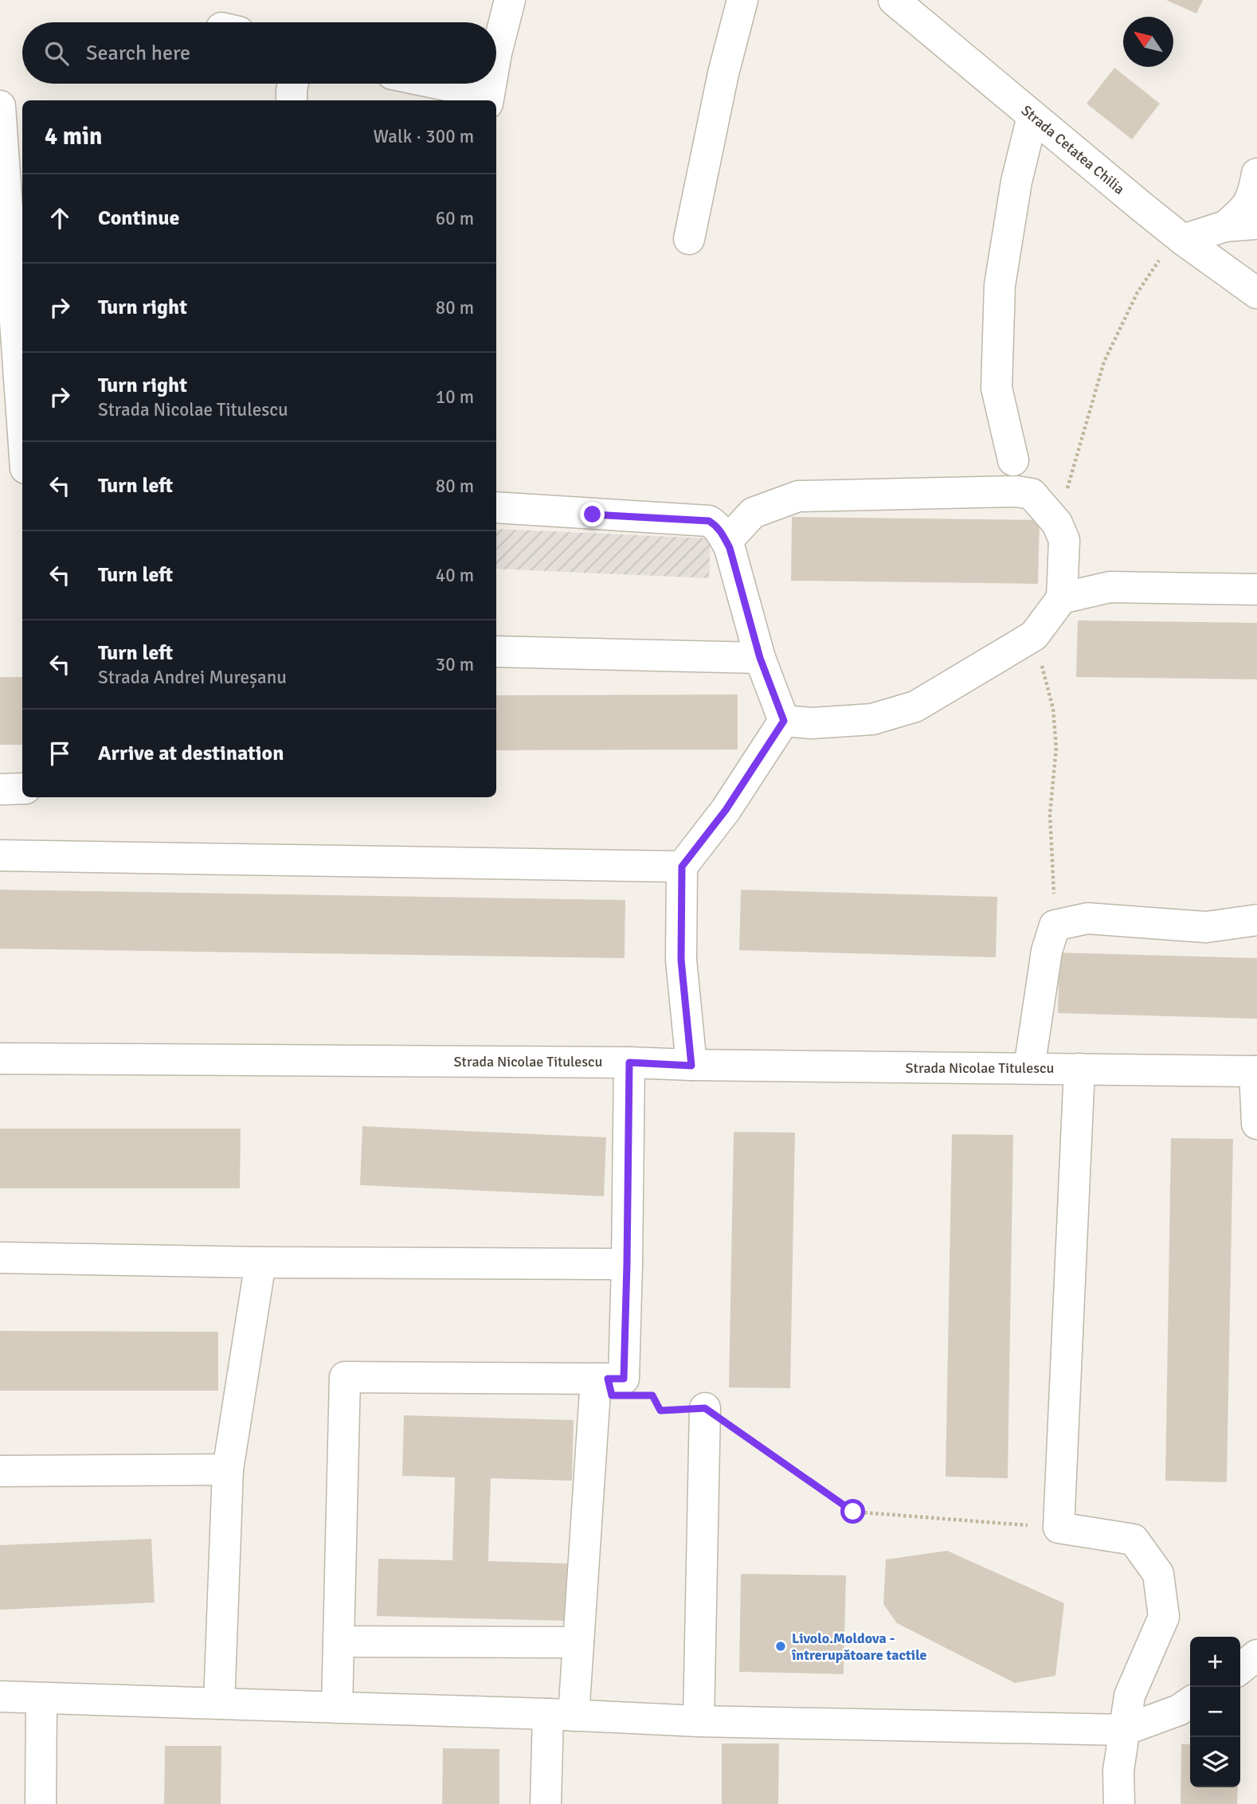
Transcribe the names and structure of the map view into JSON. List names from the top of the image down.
{
  "streets": {
    "street": ["Strada Cetatea Chilia", "Strada Nicolae Titulescu"]
  },
  "places": ["Livolo.Moldova - întrerupătoare tactile"],
  "north": "top left",
  "page": {
    "search": "Search here",
    "heading": ["4 min", "Walk · 300 m"],
    "list": [
      ["Continue", "60 m"],
      ["Turn right", "80 m"],
      ["Turn right", "Strada Nicolae Titulescu", "10 m"],
      ["Turn left", "80 m"],
      ["Turn left", "40 m"],
      ["Turn left", "Strada Andrei Mureșanu", "30 m"],
      "Arrive at destination"
    ],
    "map_buttons": ["+", "−"]
  }
}
